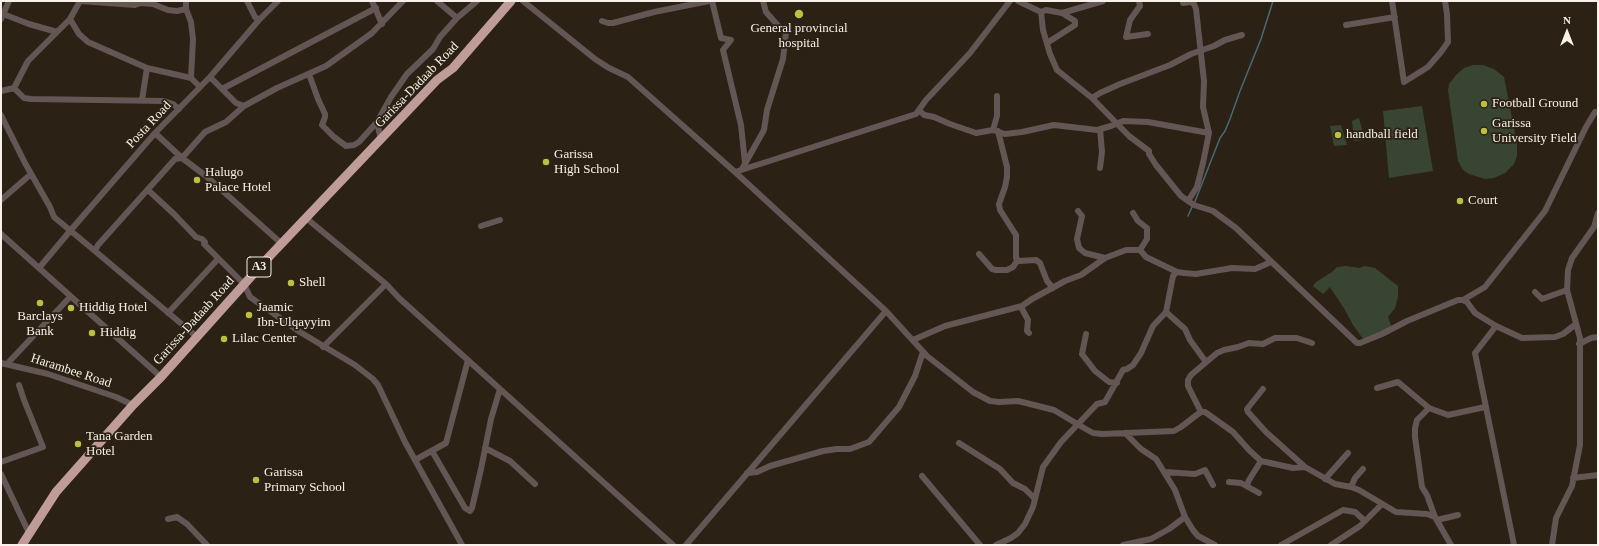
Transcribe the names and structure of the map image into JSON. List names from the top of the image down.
{
  "streets": {
    "highway": ["Garissa-Dadaab Road", "A3"],
    "street": ["Posta Road", "Harambee Road"]
  },
  "crossings": [
    ["Garissa-Dadaab Road", "Harambee Road"]
  ],
  "places": [
    "General provincial hospital",
    "Football Ground",
    "Garissa University Field",
    "handball field",
    "Garissa High School",
    "Halugo Palace Hotel",
    "Court",
    "Shell",
    "Barclays Bank",
    "Hiddig Hotel",
    "Jaamic Ibn-Ulqayyim",
    "Hiddig",
    "Lilac Center",
    "Tana Garden Hotel",
    "Garissa Primary School"
  ],
  "north": "top"
}
